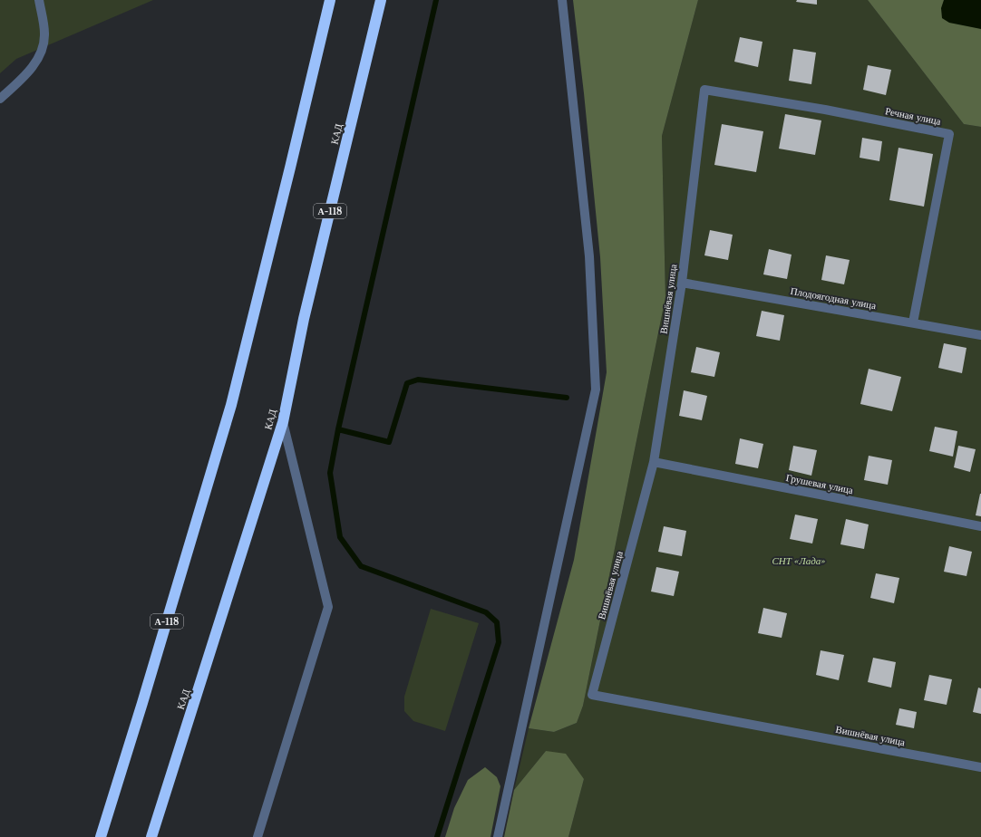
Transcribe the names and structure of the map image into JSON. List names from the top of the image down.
{
  "streets": {
    "highway": ["КАД", "А-118"],
    "street": [
      "Речная улица",
      "Плодоягодная улица",
      "Вишнёвая улица",
      "Грушевая улица"
    ]
  },
  "crossings": [
    ["Речная улица", "Плодоягодная улица"],
    ["Речная улица", "Вишнёвая улица"],
    ["Плодоягодная улица", "Вишнёвая улица"],
    ["Вишнёвая улица", "Грушевая улица"]
  ],
  "parks": ["СНТ «Лада»"]
}
